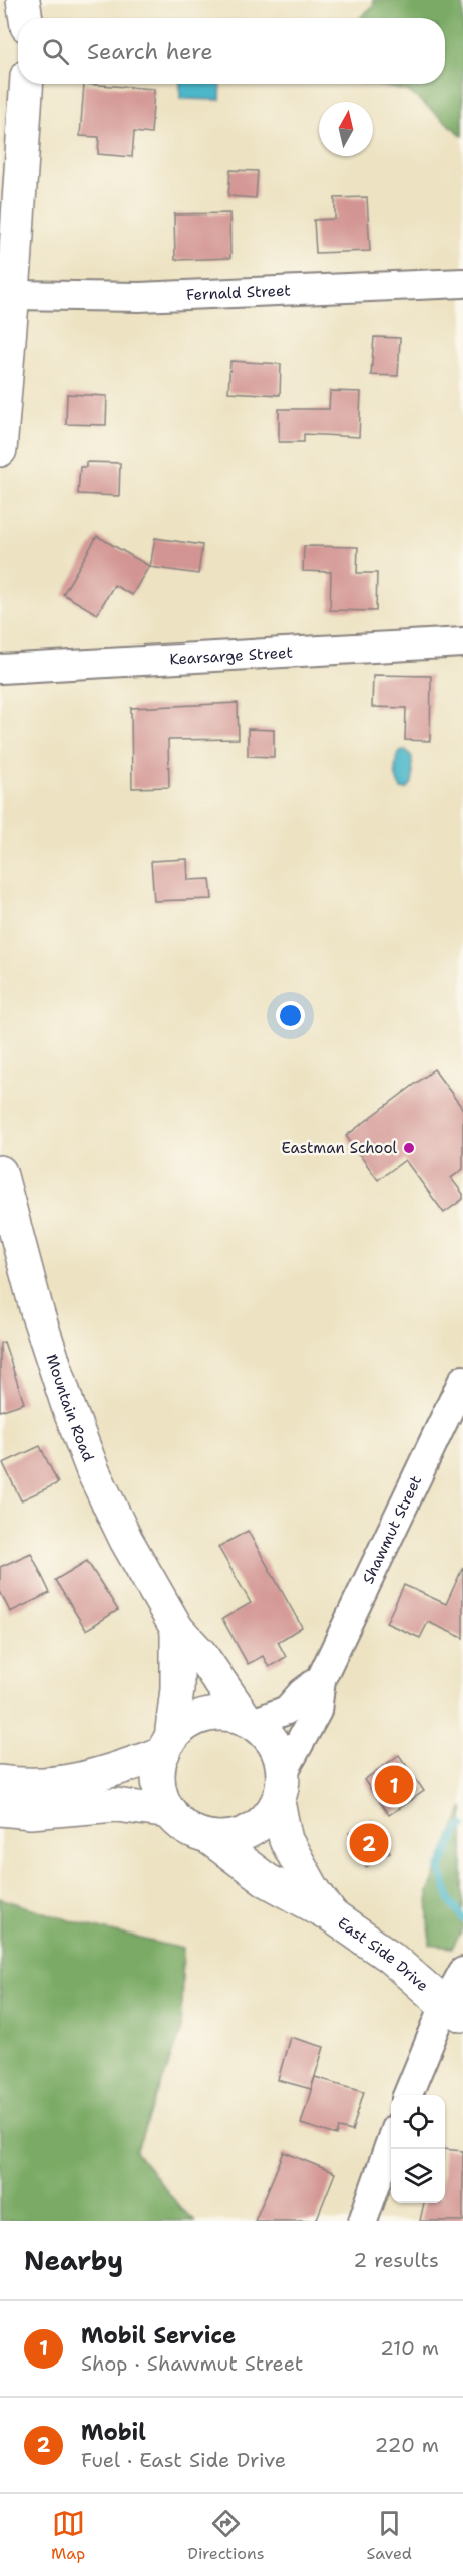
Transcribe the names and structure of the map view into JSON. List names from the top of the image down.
{
  "streets": {
    "main road": ["Mountain Road", "East Side Drive"],
    "street": ["Fernald Street", "Kearsarge Street", "Shawmut Street"]
  },
  "crossings": [
    ["Mountain Road", "Shawmut Street"],
    ["Mountain Road", "East Side Drive"],
    ["Shawmut Street", "East Side Drive"]
  ],
  "places": ["Eastman School"],
  "north": "top",
  "page": {
    "search": "Search here",
    "pins": ["1", "2"],
    "heading": ["Nearby", "2 results"],
    "list": [
      {
        "mark": "1",
        "name": "Mobil Service",
        "note": "Shop · Shawmut Street",
        "value": "210 m"
      },
      {
        "mark": "2",
        "name": "Mobil",
        "note": "Fuel · East Side Drive",
        "value": "220 m"
      }
    ],
    "nav": ["Map", "Directions", "Saved"]
  }
}
